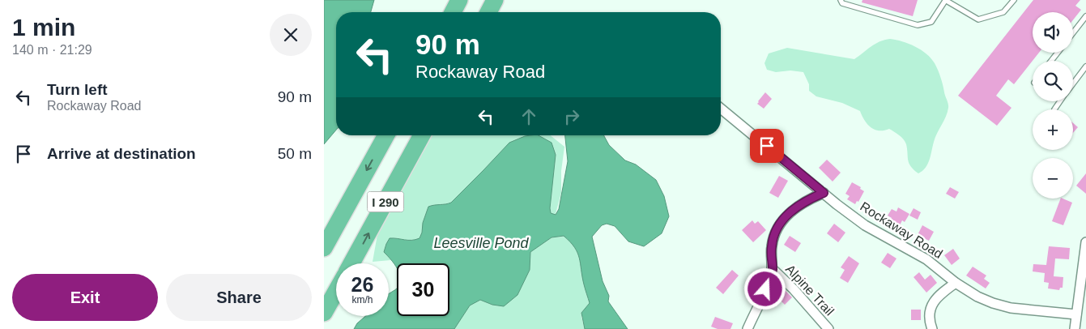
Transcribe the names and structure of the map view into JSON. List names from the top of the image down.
{
  "streets": {
    "highway": ["I 290"],
    "street": ["Rockaway Road", "Alpine Trail"]
  },
  "water": ["Leesville Pond"],
  "page": {
    "heading": ["1 min", "140 m · 21:29"],
    "map_buttons": ["+", "−"],
    "turn": ["90 m", "Rockaway Road"],
    "list": [
      {
        "name": "Turn left",
        "note": "Rockaway Road",
        "value": "90 m"
      },
      {
        "name": "Arrive at destination",
        "value": "50 m"
      }
    ],
    "speed": "26 km/h",
    "limit": "30",
    "buttons": ["Exit", "Share"]
  }
}
